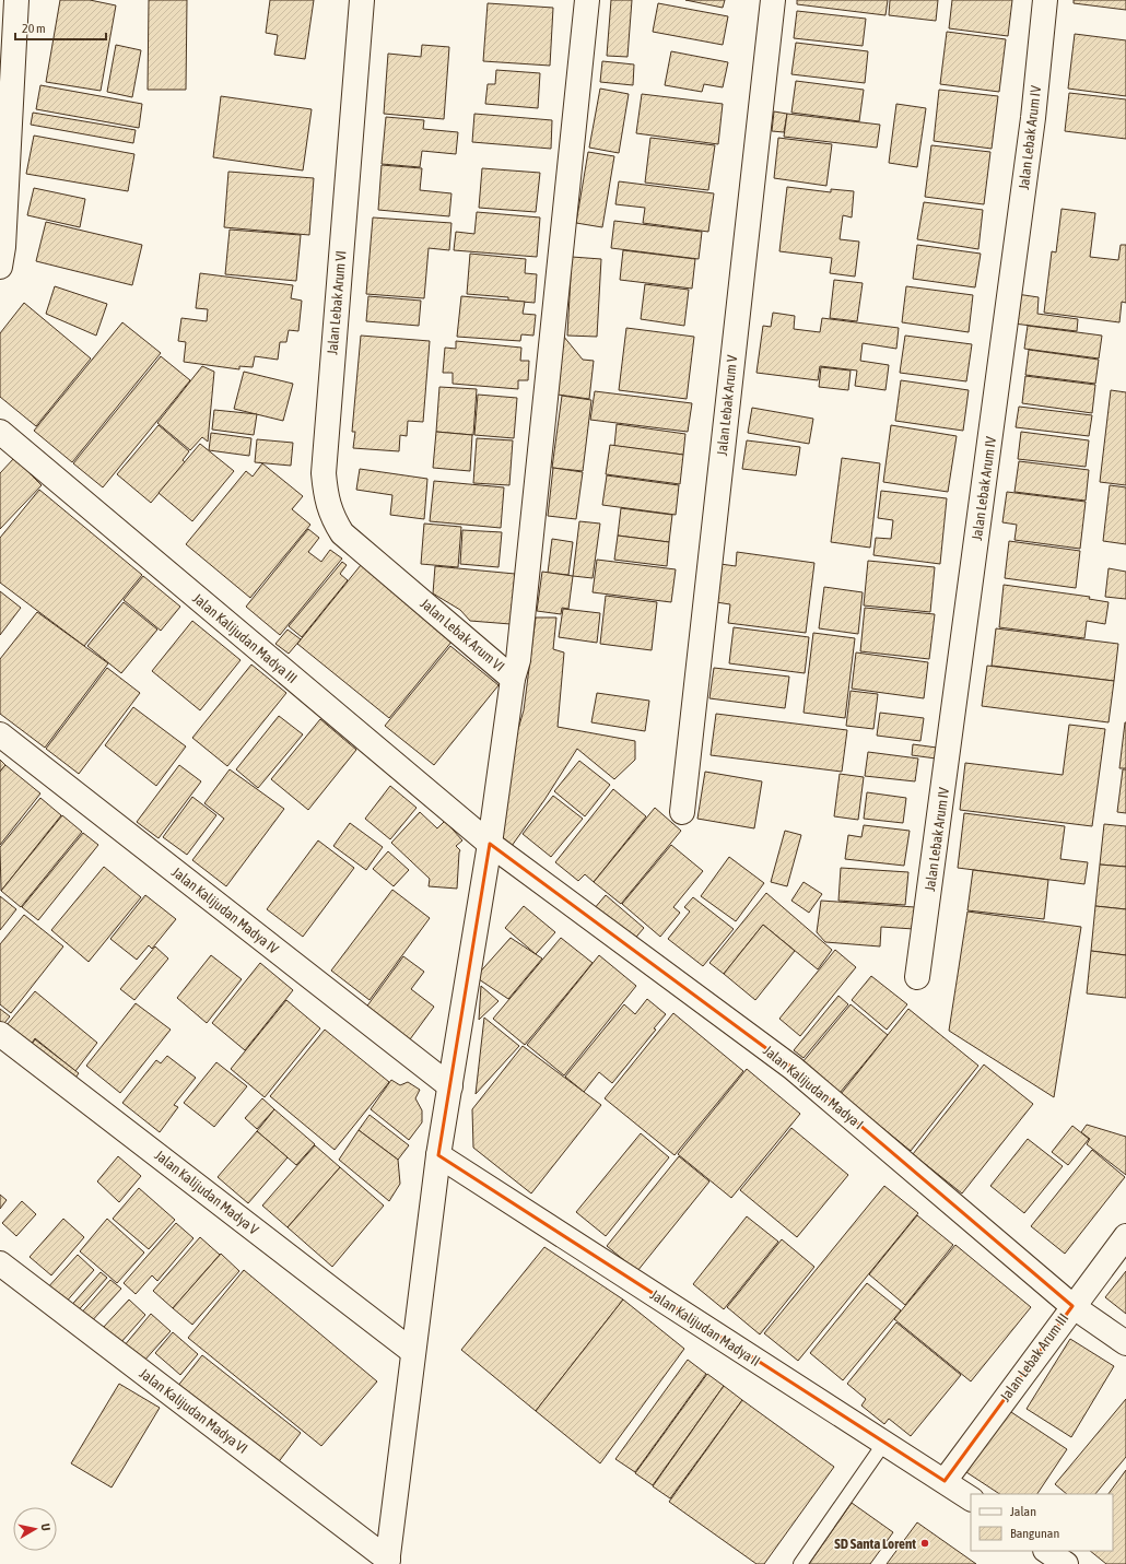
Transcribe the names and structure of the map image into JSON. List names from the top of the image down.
{
  "streets": {
    "street": [
      "Jalan Lebak Arum IV",
      "Jalan Lebak Arum VI",
      "Jalan Lebak Arum V",
      "Jalan Kalijudan Madya III",
      "Jalan Kalijudan Madya IV",
      "Jalan Kalijudan Madya I",
      "Jalan Kalijudan Madya V",
      "Jalan Kalijudan Madya II",
      "Jalan Lebak Arum III",
      "Jalan Kalijudan Madya VI"
    ]
  },
  "crossings": [
    ["Jalan Kalijudan Madya III", "Jalan Kalijudan Madya I"],
    ["Jalan Kalijudan Madya I", "Jalan Lebak Arum III"],
    ["Jalan Kalijudan Madya II", "Jalan Lebak Arum III"]
  ],
  "places": ["SD Santa Lorent"],
  "legend": ["Jalan", "Bangunan"],
  "scale_bar": "20 m",
  "north": "right"
}
